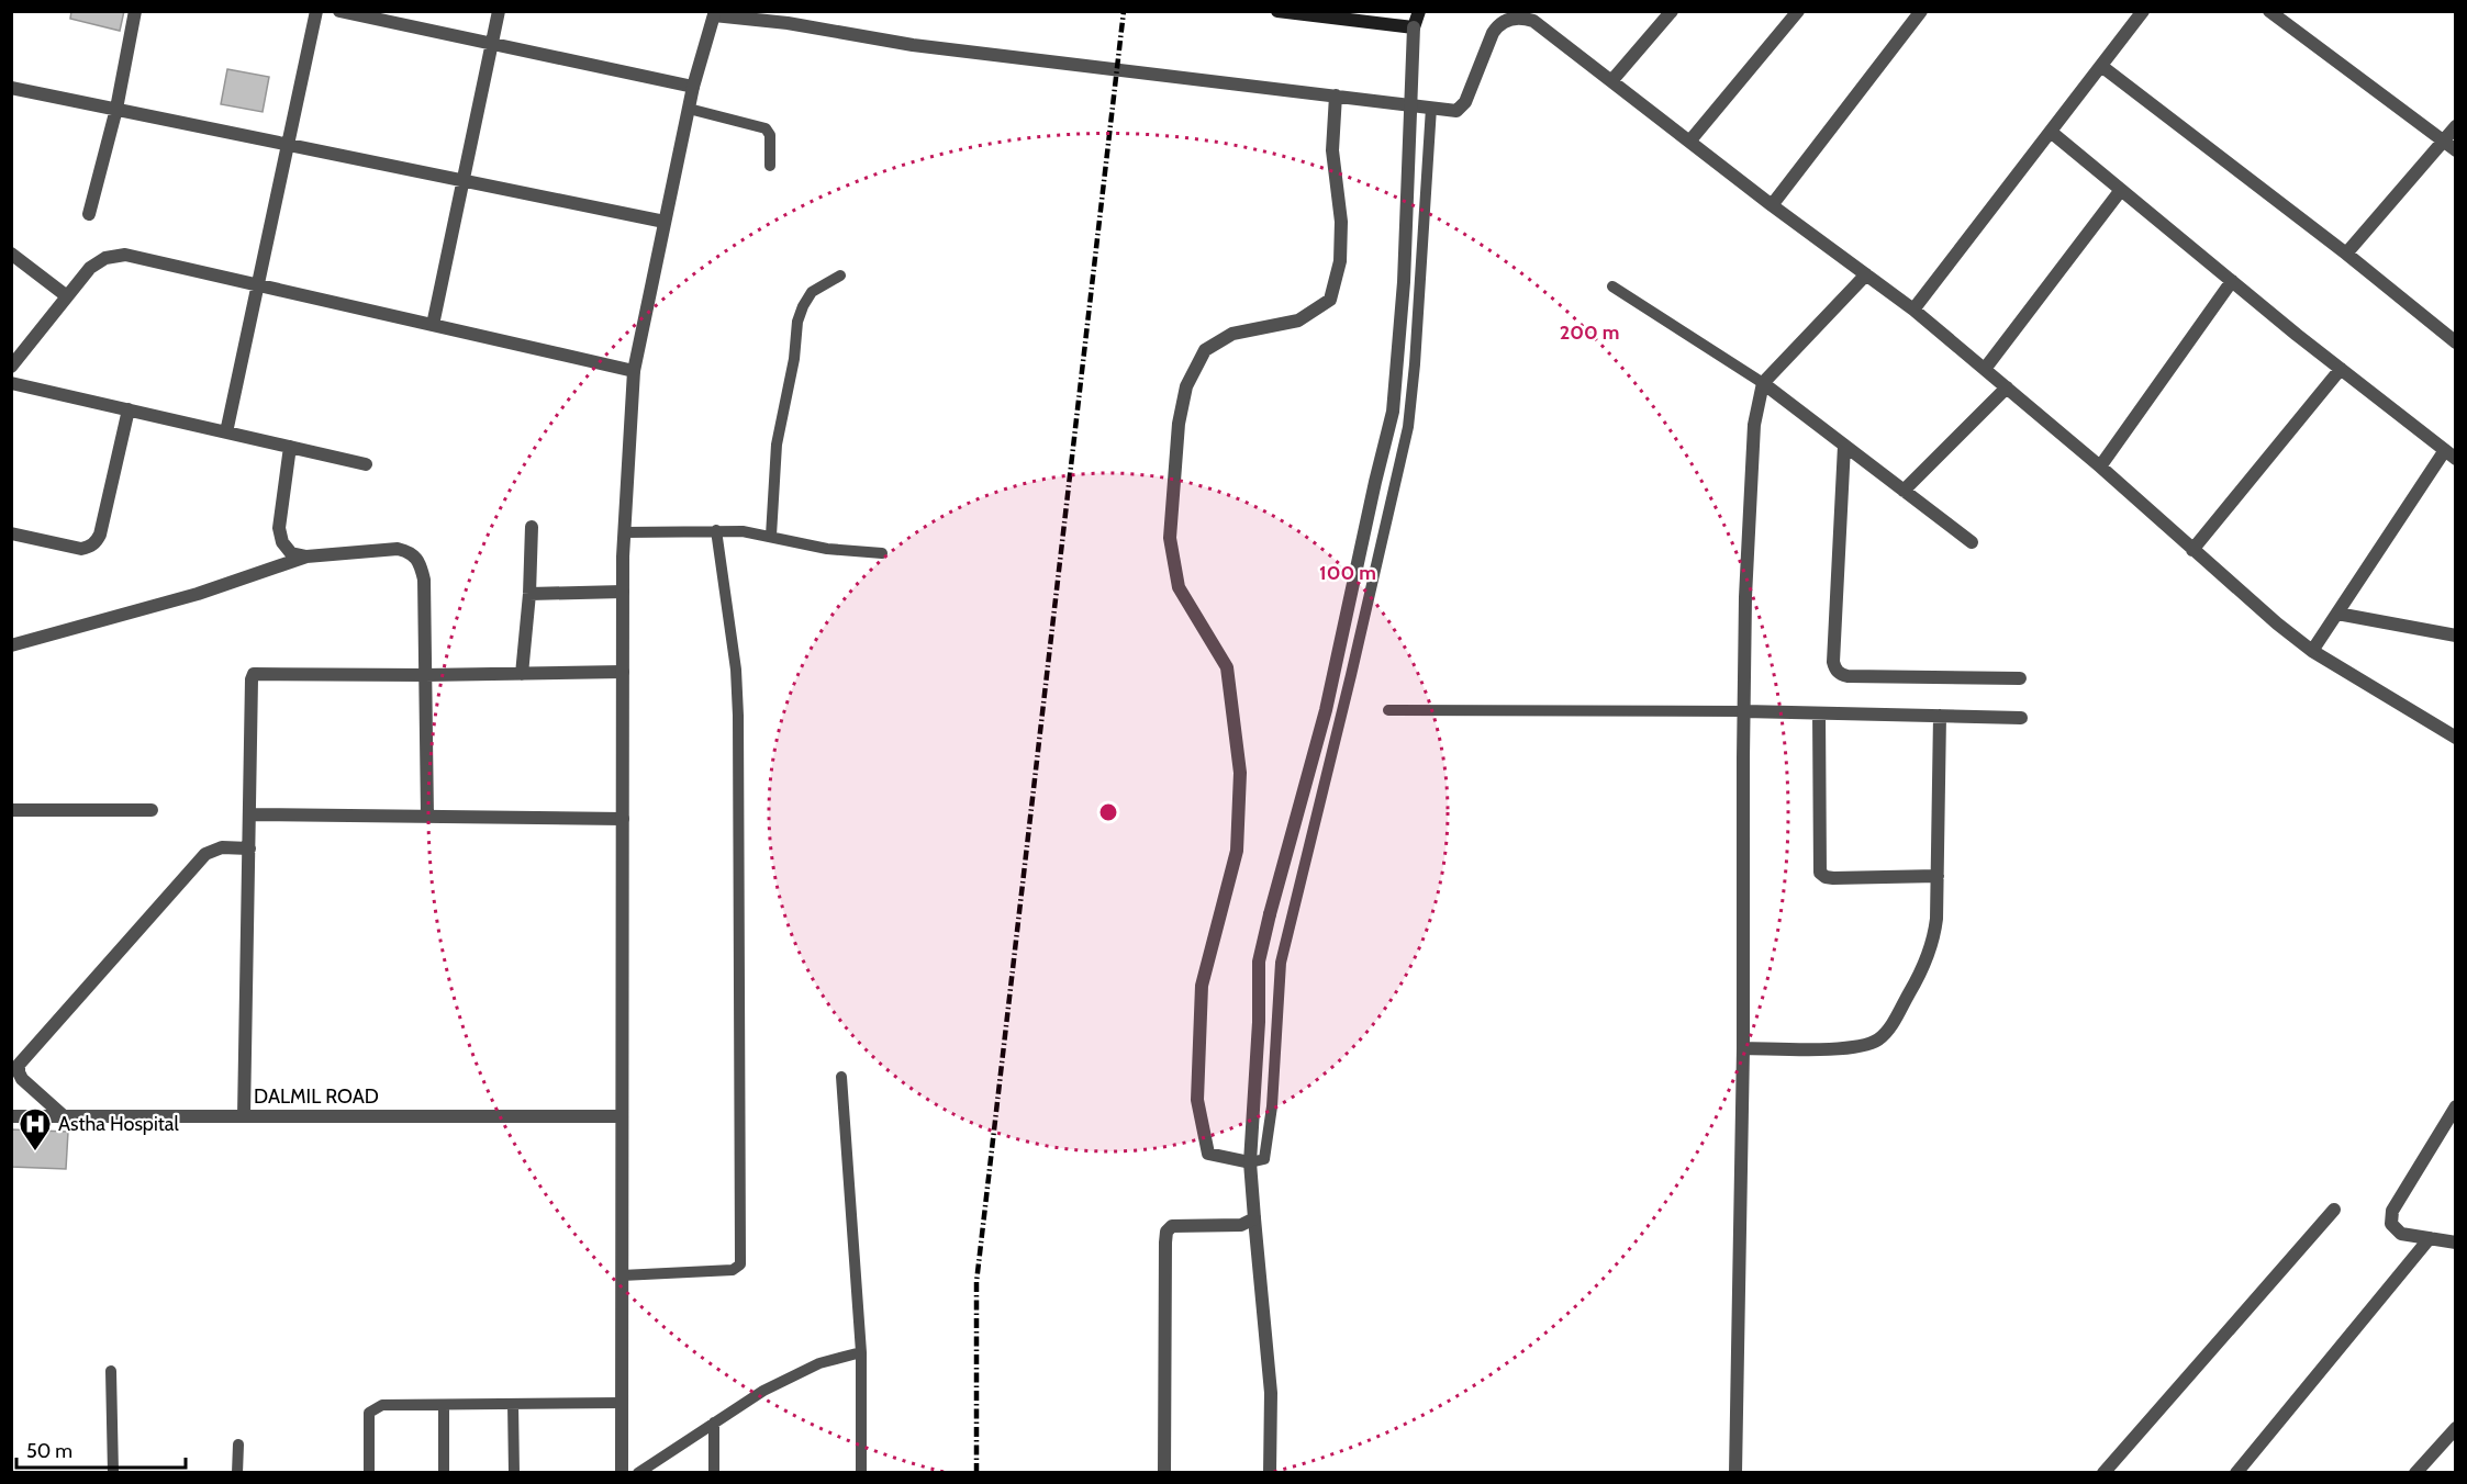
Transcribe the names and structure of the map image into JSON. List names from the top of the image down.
{
  "streets": {
    "street": ["DALMIL ROAD"]
  },
  "places": {
    "hospital": ["Astha Hospital"]
  },
  "scale_bar": "50 m",
  "rings": ["200 m", "100 m"]
}
